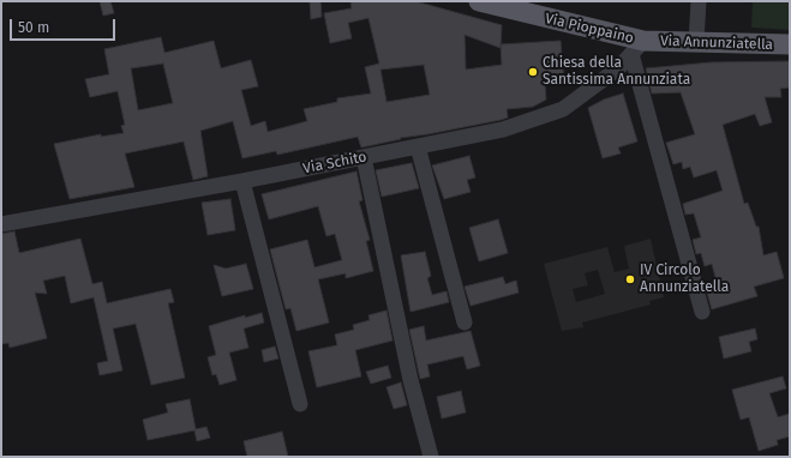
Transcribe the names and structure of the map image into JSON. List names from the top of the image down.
{
  "streets": {
    "main road": ["Via Pioppaino", "Via Annunziatella"],
    "street": ["Via Schito"]
  },
  "crossings": [
    ["Via Pioppaino", "Via Annunziatella"],
    ["Via Pioppaino", "Via Schito"],
    ["Via Annunziatella", "Via Schito"]
  ],
  "places": ["Chiesa della Santissima Annunziata", "IV Circolo Annunziatella"],
  "scale_bar": "50 m"
}
